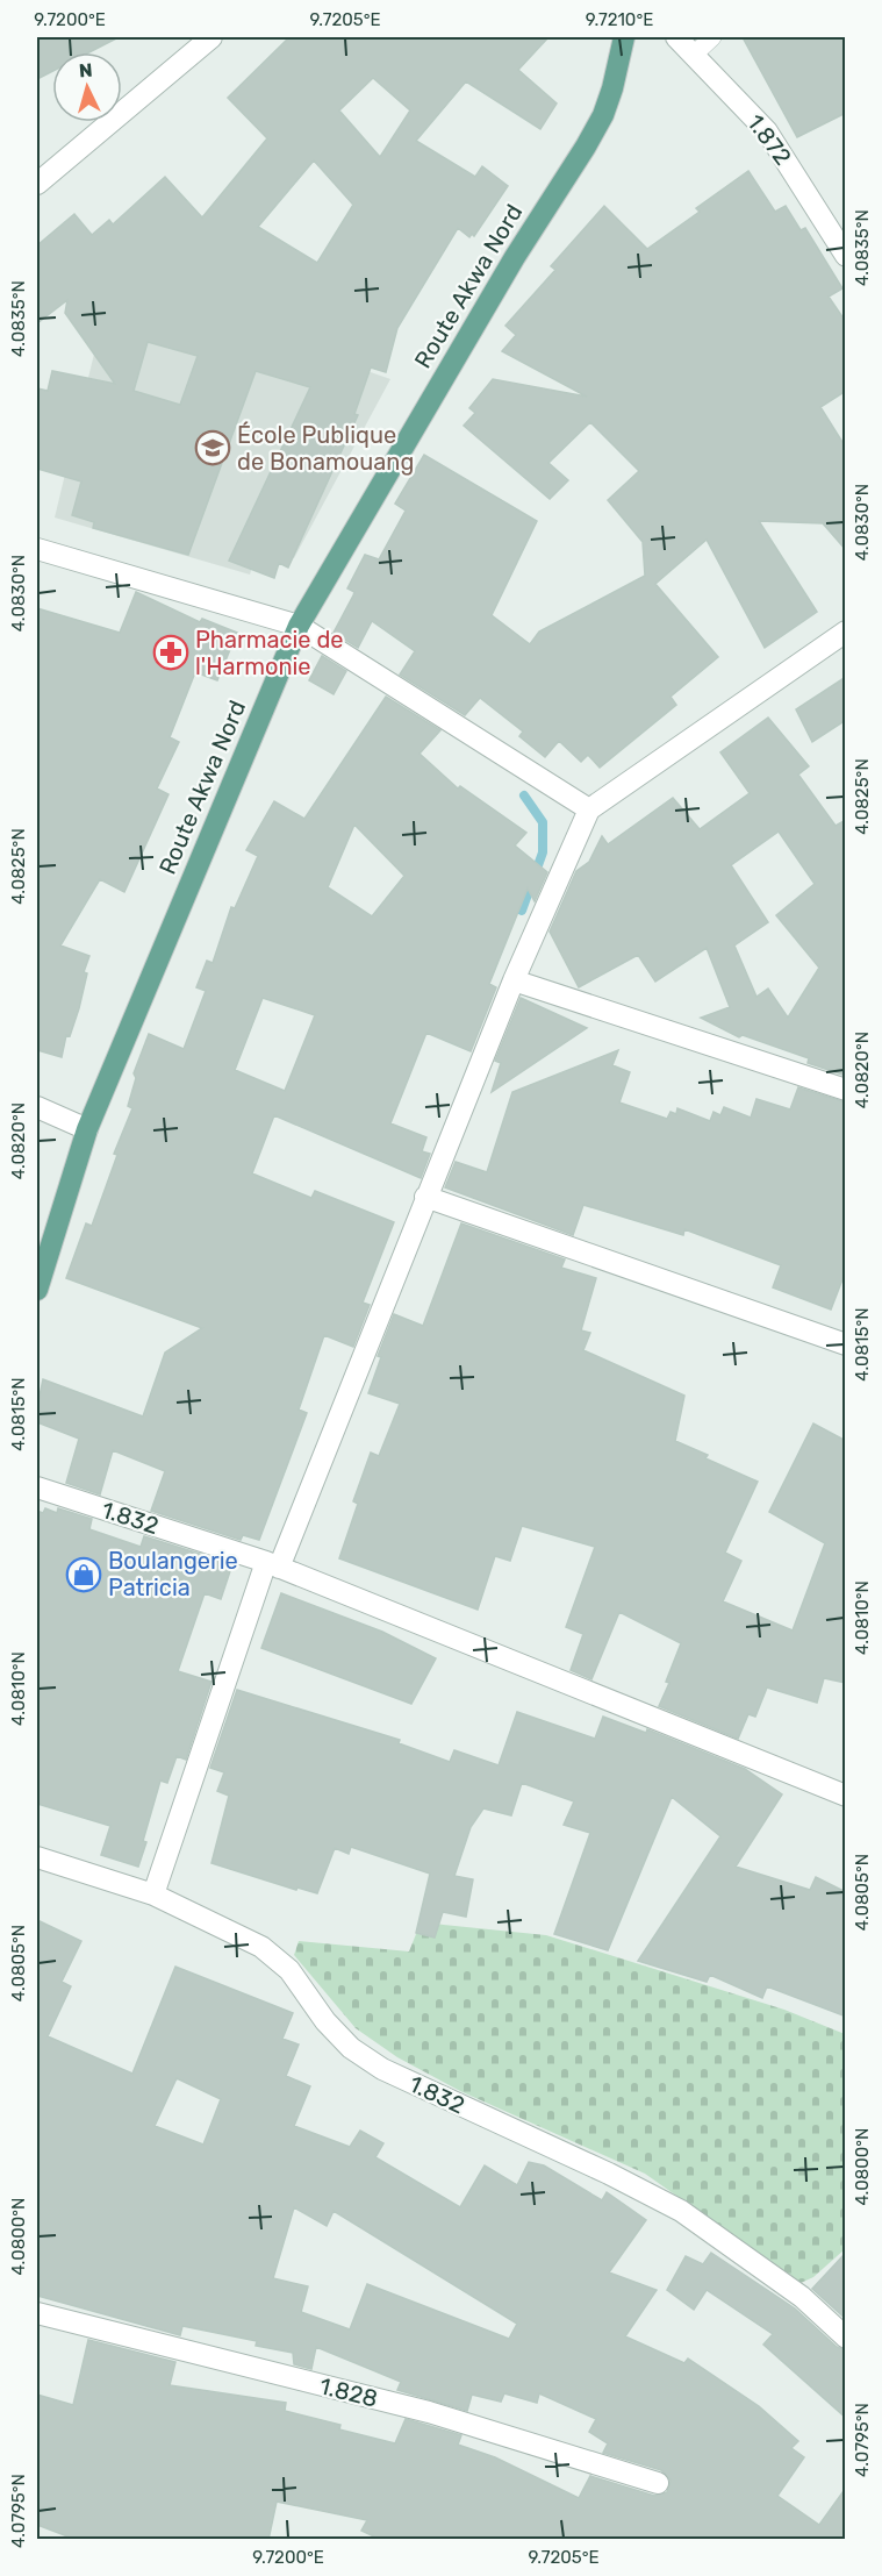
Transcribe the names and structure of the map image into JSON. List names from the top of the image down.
{
  "streets": {
    "main road": ["Route Akwa Nord"],
    "street": ["1.872", "1.832", "1.828"]
  },
  "places": {
    "school or university": ["École Publique de Bonamouang"],
    "pharmacy": ["Pharmacie de l'Harmonie"],
    "shop": ["Boulangerie Patricia"]
  },
  "north": "top",
  "coordinates": [
    "9.7200°E",
    "9.7205°E",
    "9.7210°E",
    "4.0835°N",
    "4.0830°N",
    "4.0825°N",
    "4.0820°N",
    "4.0815°N",
    "4.0810°N",
    "4.0805°N",
    "4.0800°N",
    "4.0795°N"
  ]
}
